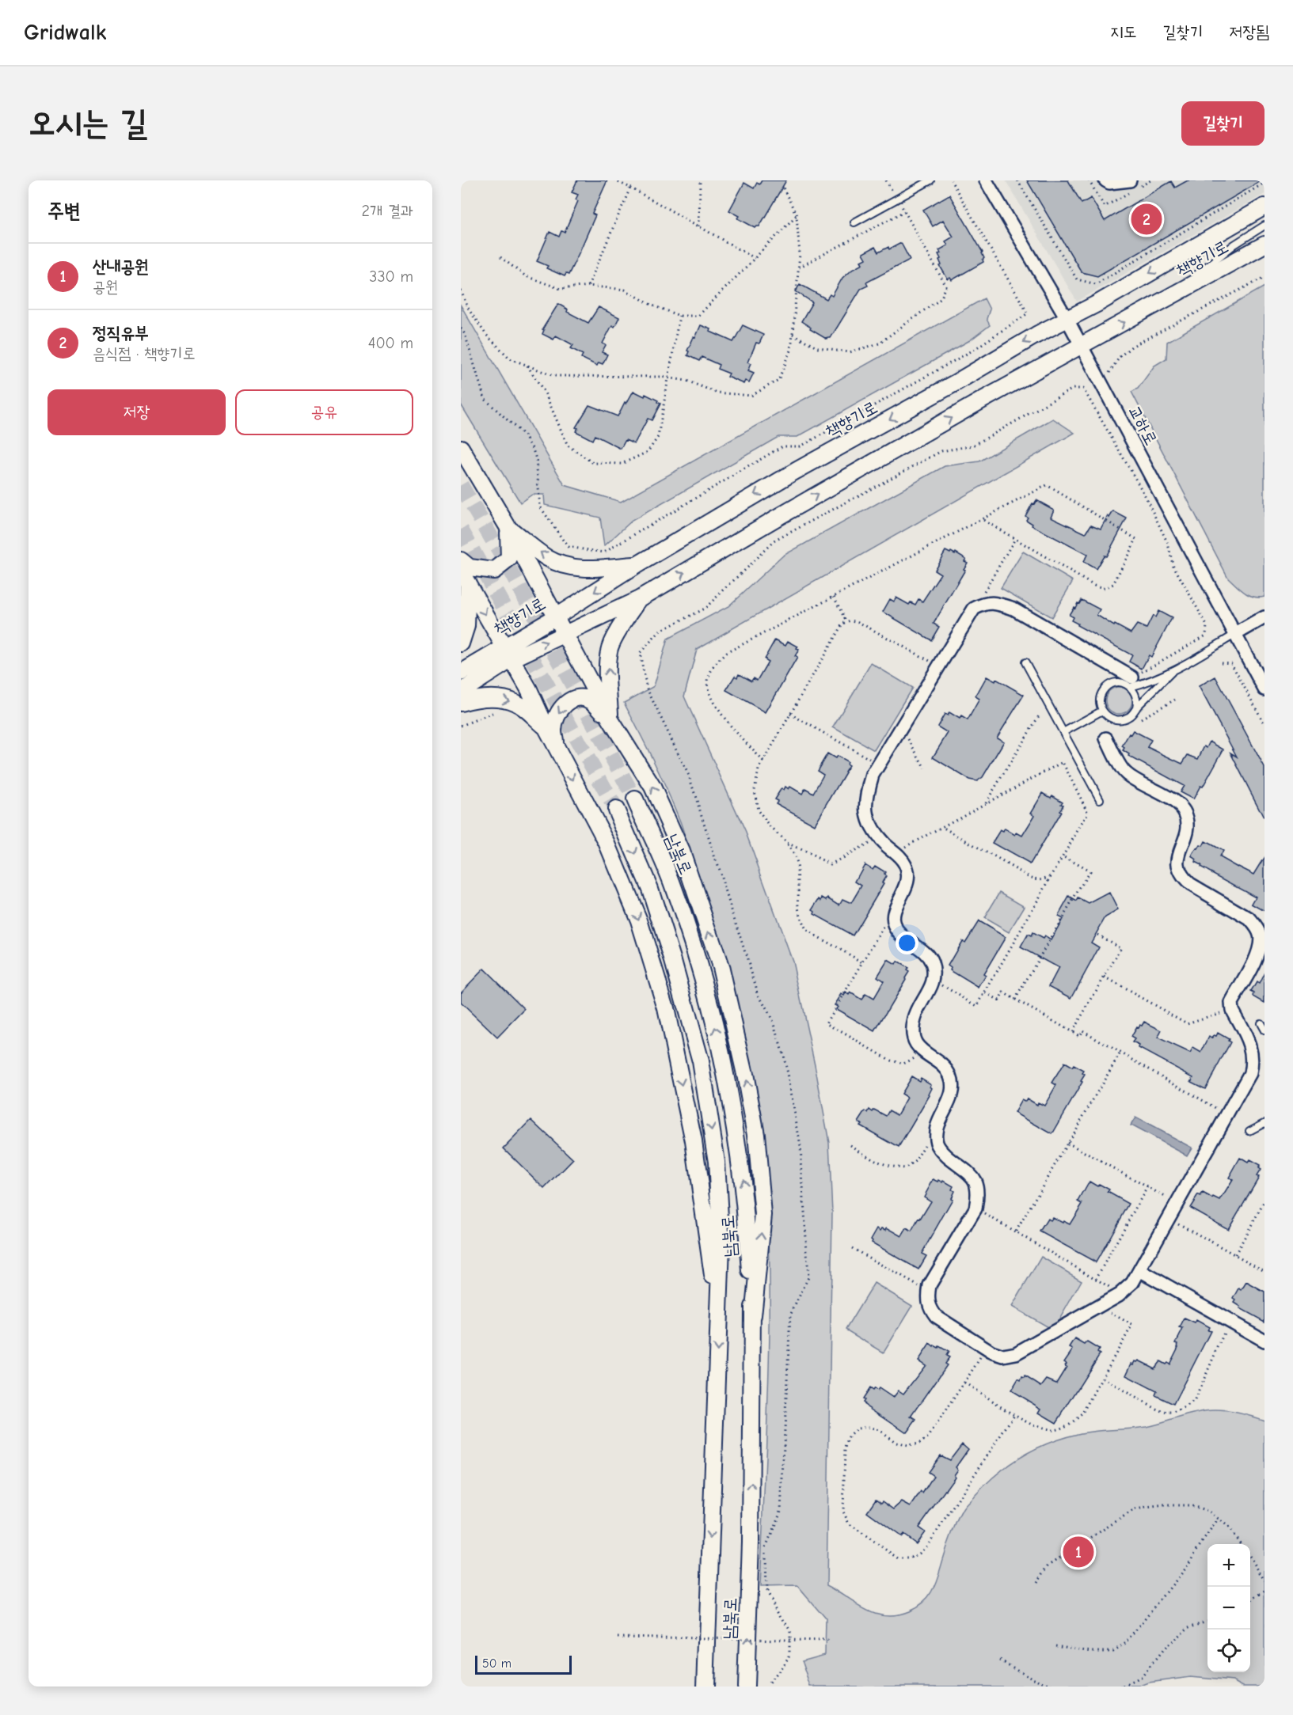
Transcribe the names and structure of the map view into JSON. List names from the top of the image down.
{
  "streets": {
    "main road": ["책향기로", "남북로"],
    "street": ["교하로"]
  },
  "crossings": [
    ["책향기로", "교하로"]
  ],
  "scale_bar": "50 m",
  "page": {
    "header": "Gridwalk",
    "nav": ["지도", "길찾기", "저장됨"],
    "buttons": [
      "길찾기",
      ["저장", "공유"]
    ],
    "title": "오시는 길",
    "heading": ["주변", "2개 결과"],
    "pins": ["2", "1"],
    "list": [
      {
        "mark": "1",
        "name": "산내공원",
        "note": "공원",
        "value": "330 m"
      },
      {
        "mark": "2",
        "name": "정직유부",
        "note": "음식점 · 책향기로",
        "value": "400 m"
      }
    ],
    "map_buttons": ["+", "−"],
    "scale": "50 m"
  }
}
